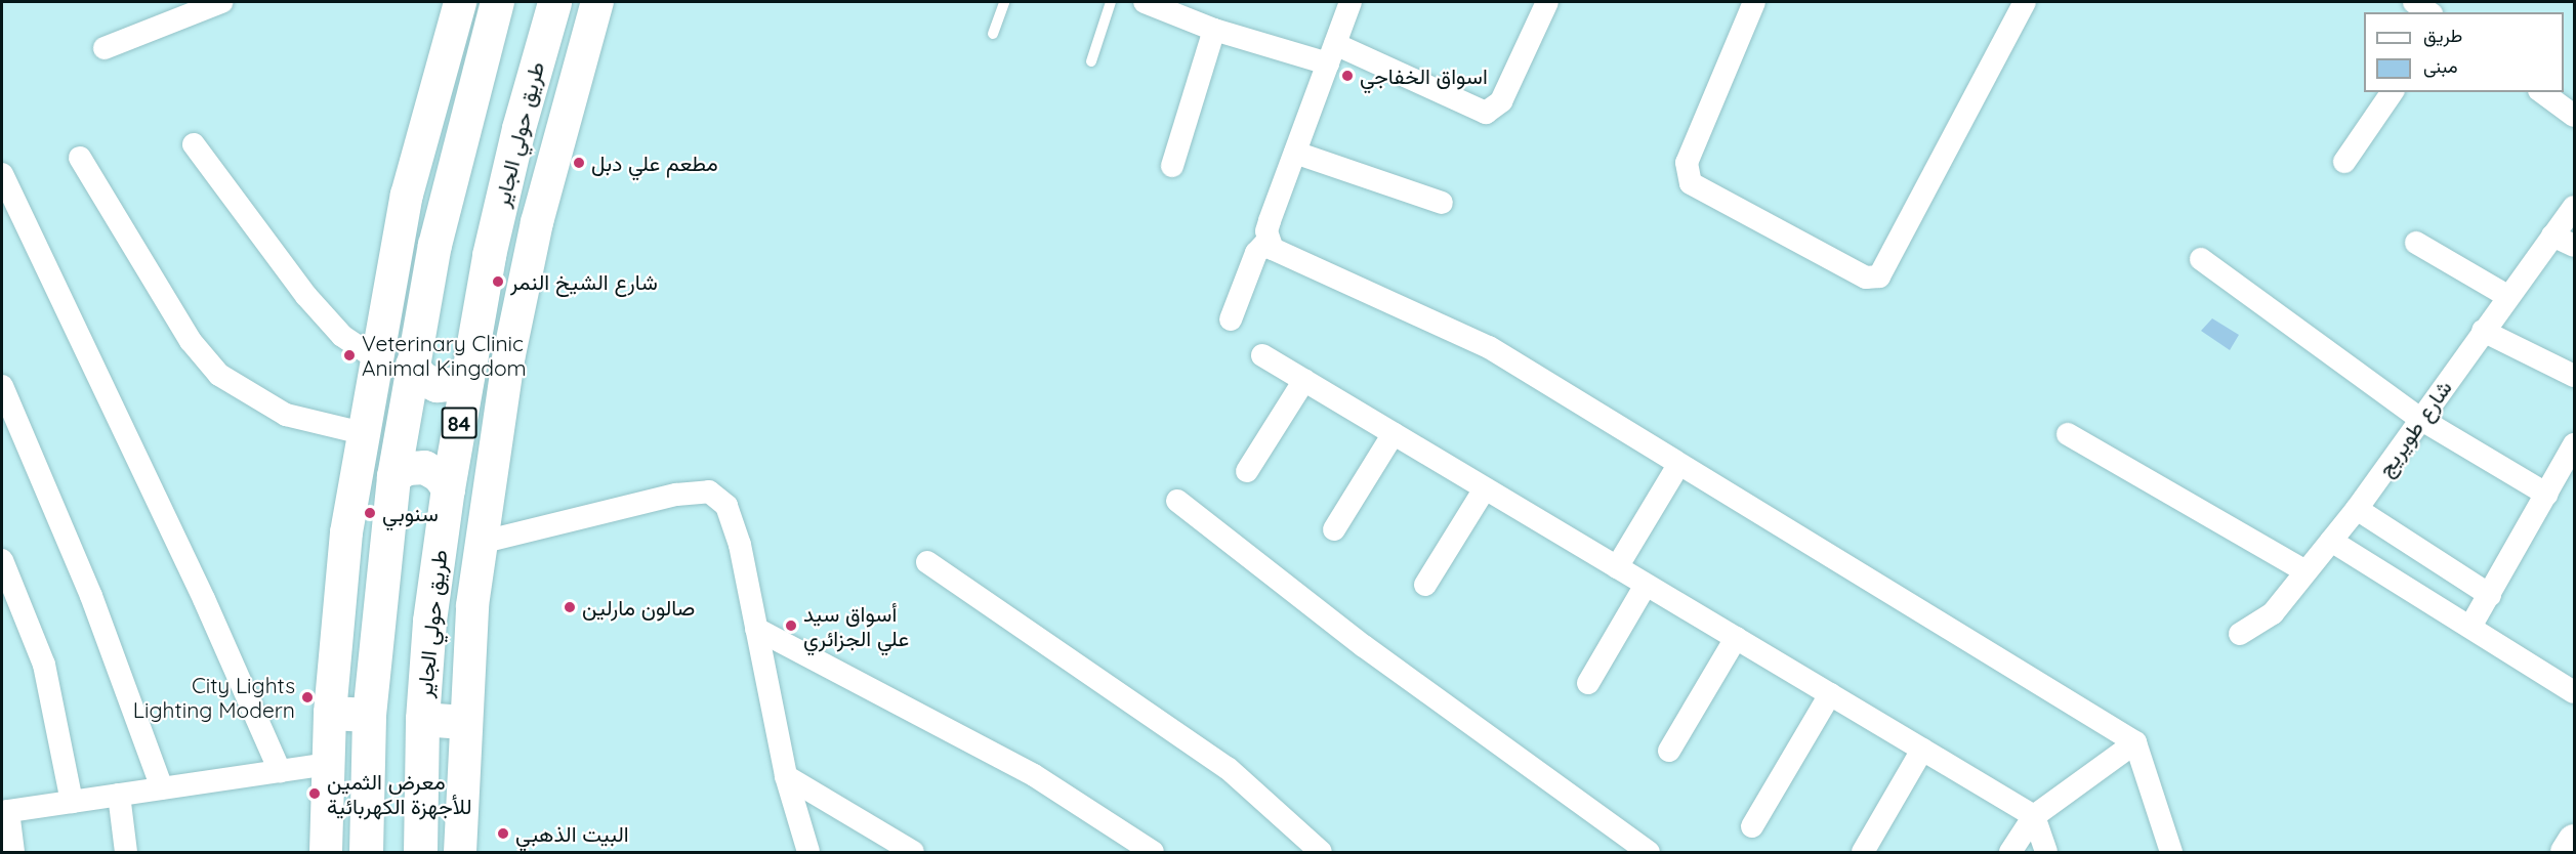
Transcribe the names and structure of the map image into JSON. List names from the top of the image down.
{
  "streets": {
    "main road": ["طريق حولي الجاير", "84"],
    "street": ["شارع طويريج"]
  },
  "places": [
    "اسواق الخفاجي",
    "مطعم علي دبل",
    "شارع الشيخ النمر",
    "Veterinary Clinic Animal Kingdom",
    "سنوبي",
    "صالون مارلين",
    "أسواق سيد علي الجزائري",
    "City Lights Lighting Modern",
    "معرض الثمين للأجهزة الكهربائية",
    "البيت الذهبي"
  ],
  "legend": ["طريق", "مبنى"]
}
